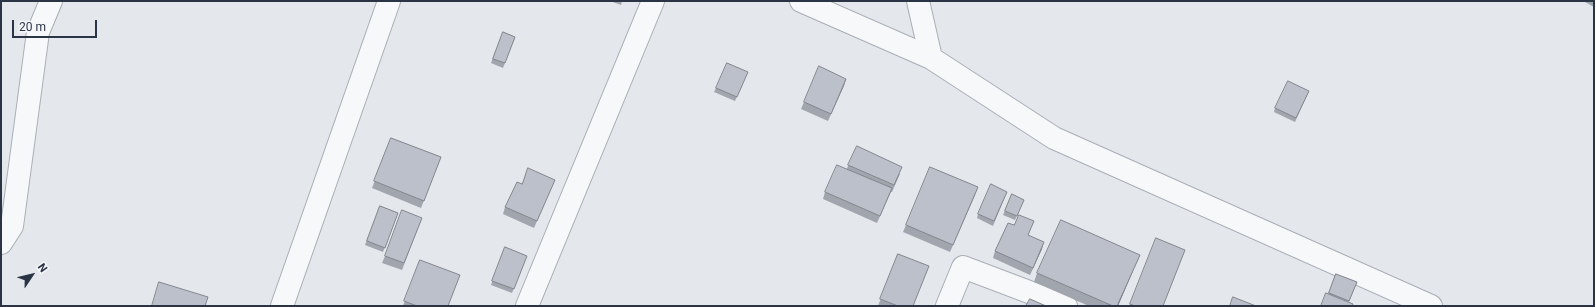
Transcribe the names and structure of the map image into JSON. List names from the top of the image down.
{
  "scale_bar": "20 m",
  "north": "top right"
}
